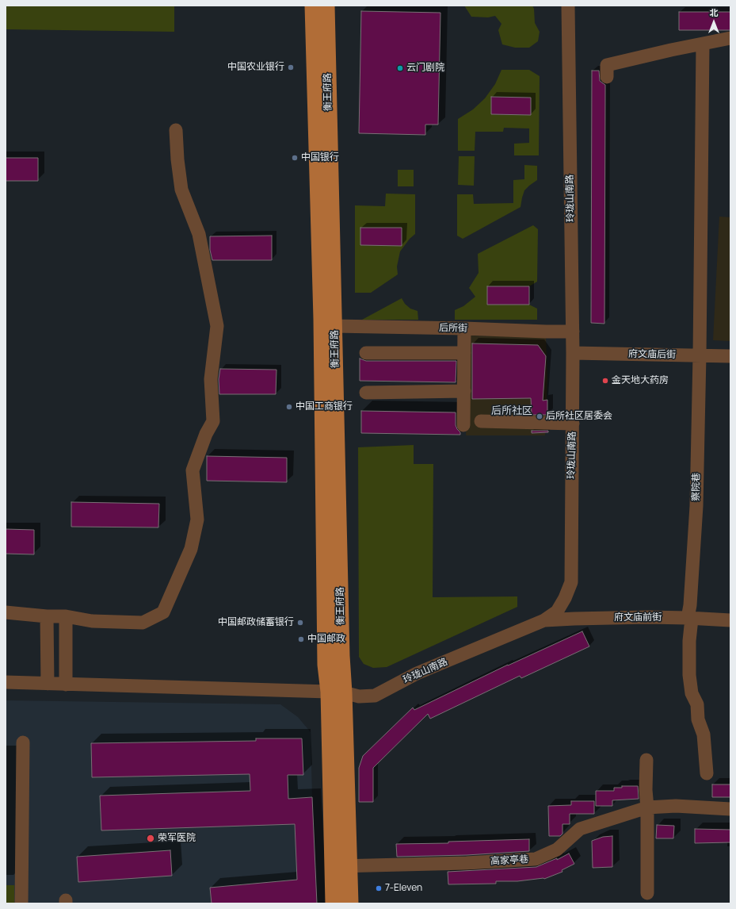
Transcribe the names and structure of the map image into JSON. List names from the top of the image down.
{
  "streets": {
    "main road": ["衡王府路"],
    "street": [
      "玲珑山南路",
      "后所街",
      "府文庙后街",
      "察院巷",
      "府文庙前街",
      "高家亭巷"
    ]
  },
  "crossings": [
    ["衡王府路", "玲珑山南路"],
    ["衡王府路", "后所街"],
    ["玲珑山南路", "后所街"],
    ["玲珑山南路", "府文庙后街"],
    ["玲珑山南路", "府文庙前街"],
    ["府文庙后街", "察院巷"],
    ["察院巷", "府文庙前街"]
  ],
  "districts": ["后所社区"],
  "places": [
    "中国农业银行",
    "云门剧院",
    "中国银行",
    "金天地大药房",
    "中国工商银行",
    "后所社区居委会",
    "中国邮政储蓄银行",
    "中国邮政",
    "荣军医院",
    "7-Eleven"
  ],
  "north": "top"
}
